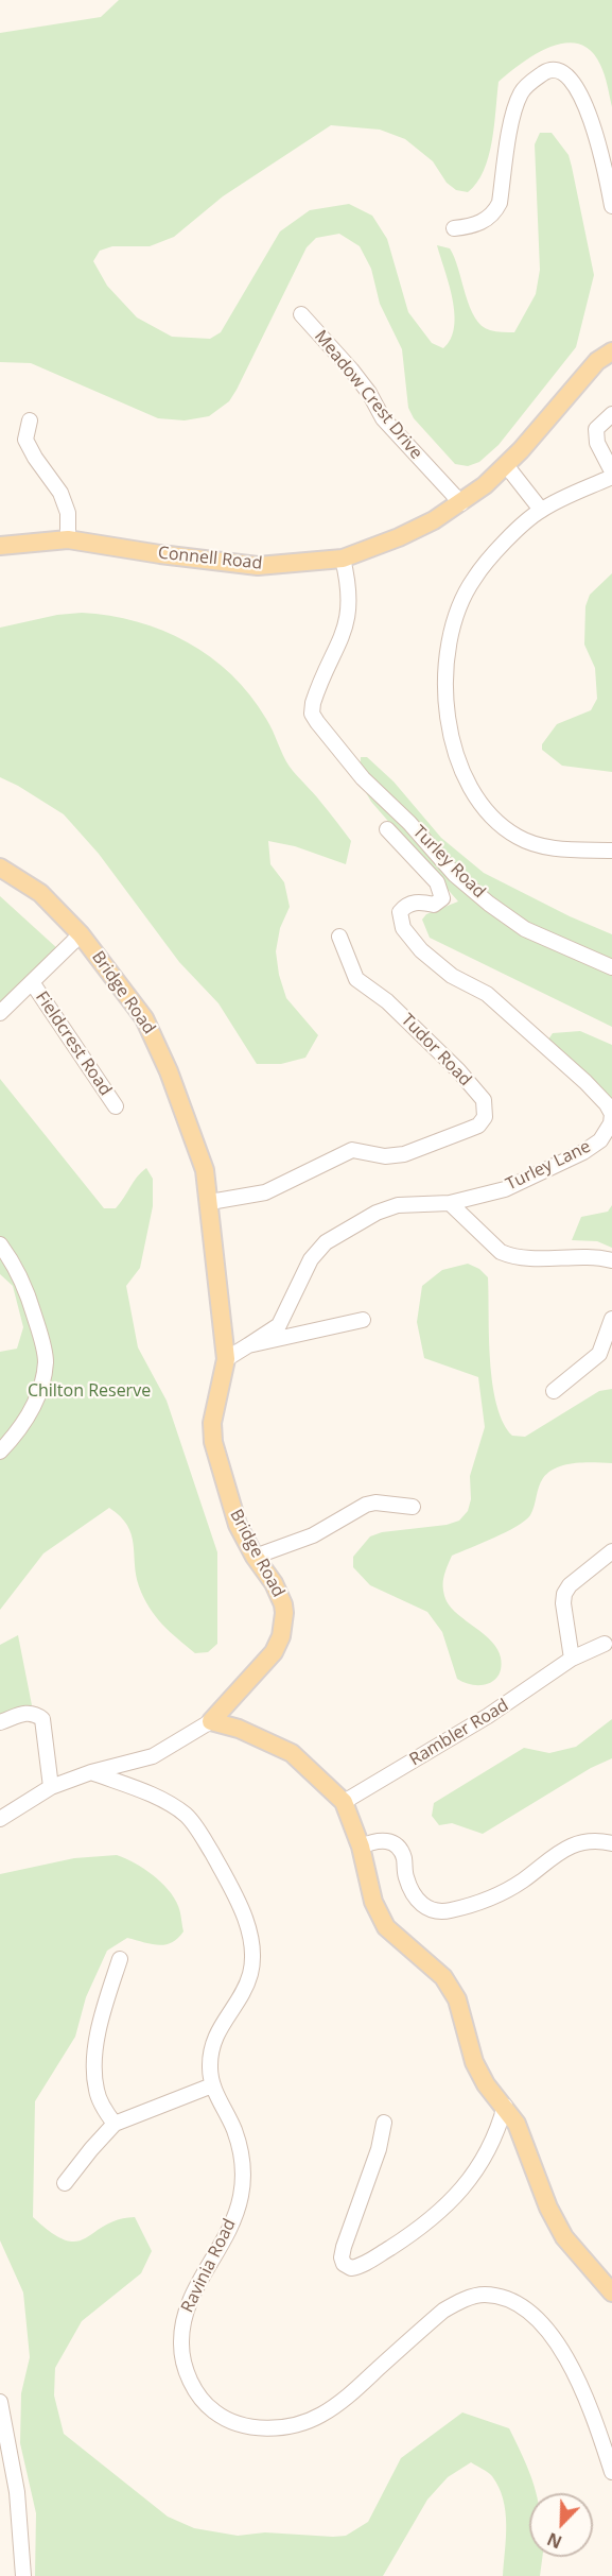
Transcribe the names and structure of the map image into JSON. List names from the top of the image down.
{
  "streets": {
    "main road": ["Connell Road", "Bridge Road"],
    "street": [
      "Meadow Crest Drive",
      "Turley Road",
      "Fieldcrest Road",
      "Tudor Road",
      "Turley Lane",
      "Rambler Road",
      "Ravinia Road"
    ]
  },
  "crossings": [
    ["Meadow Crest Drive", "Connell Road"],
    ["Connell Road", "Turley Road"],
    ["Bridge Road", "Tudor Road"],
    ["Bridge Road", "Ravinia Road"]
  ],
  "parks": ["Chilton Reserve"],
  "north": "bottom left"
}
